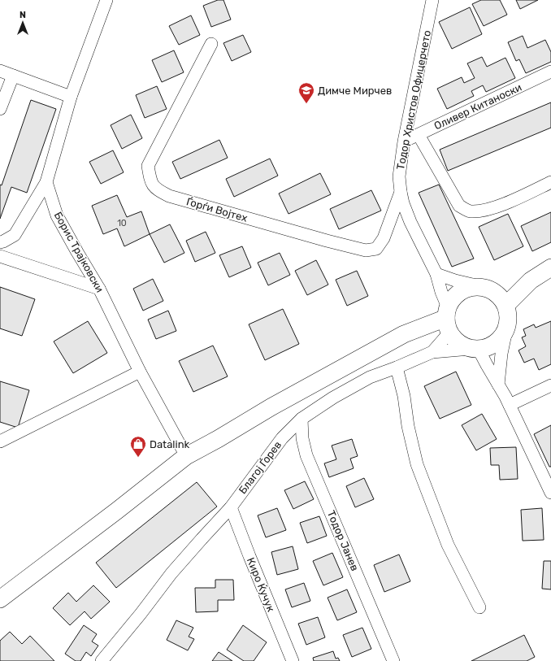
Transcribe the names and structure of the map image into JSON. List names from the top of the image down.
{
  "streets": {
    "street": [
      "Тодор Христов Офицерчето",
      "Оливер Китаноски",
      "Ѓорѓи Војтех",
      "Борис Трајковски",
      "Благој Ѓорев",
      "Тодор Јанев",
      "Киро Ќучук"
    ]
  },
  "crossings": [
    ["Тодор Христов Офицерчето", "Оливер Китаноски"],
    ["Тодор Христов Офицерчето", "Ѓорѓи Војтех"],
    ["Тодор Христов Офицерчето", "Благој Ѓорев"],
    ["Благој Ѓорев", "Тодор Јанев"],
    ["Благој Ѓорев", "Киро Ќучук"]
  ],
  "places": {
    "school or university": ["Димче Мирчев"],
    "shop": ["Datalink"]
  },
  "house_numbers": ["10"],
  "north": "top"
}
